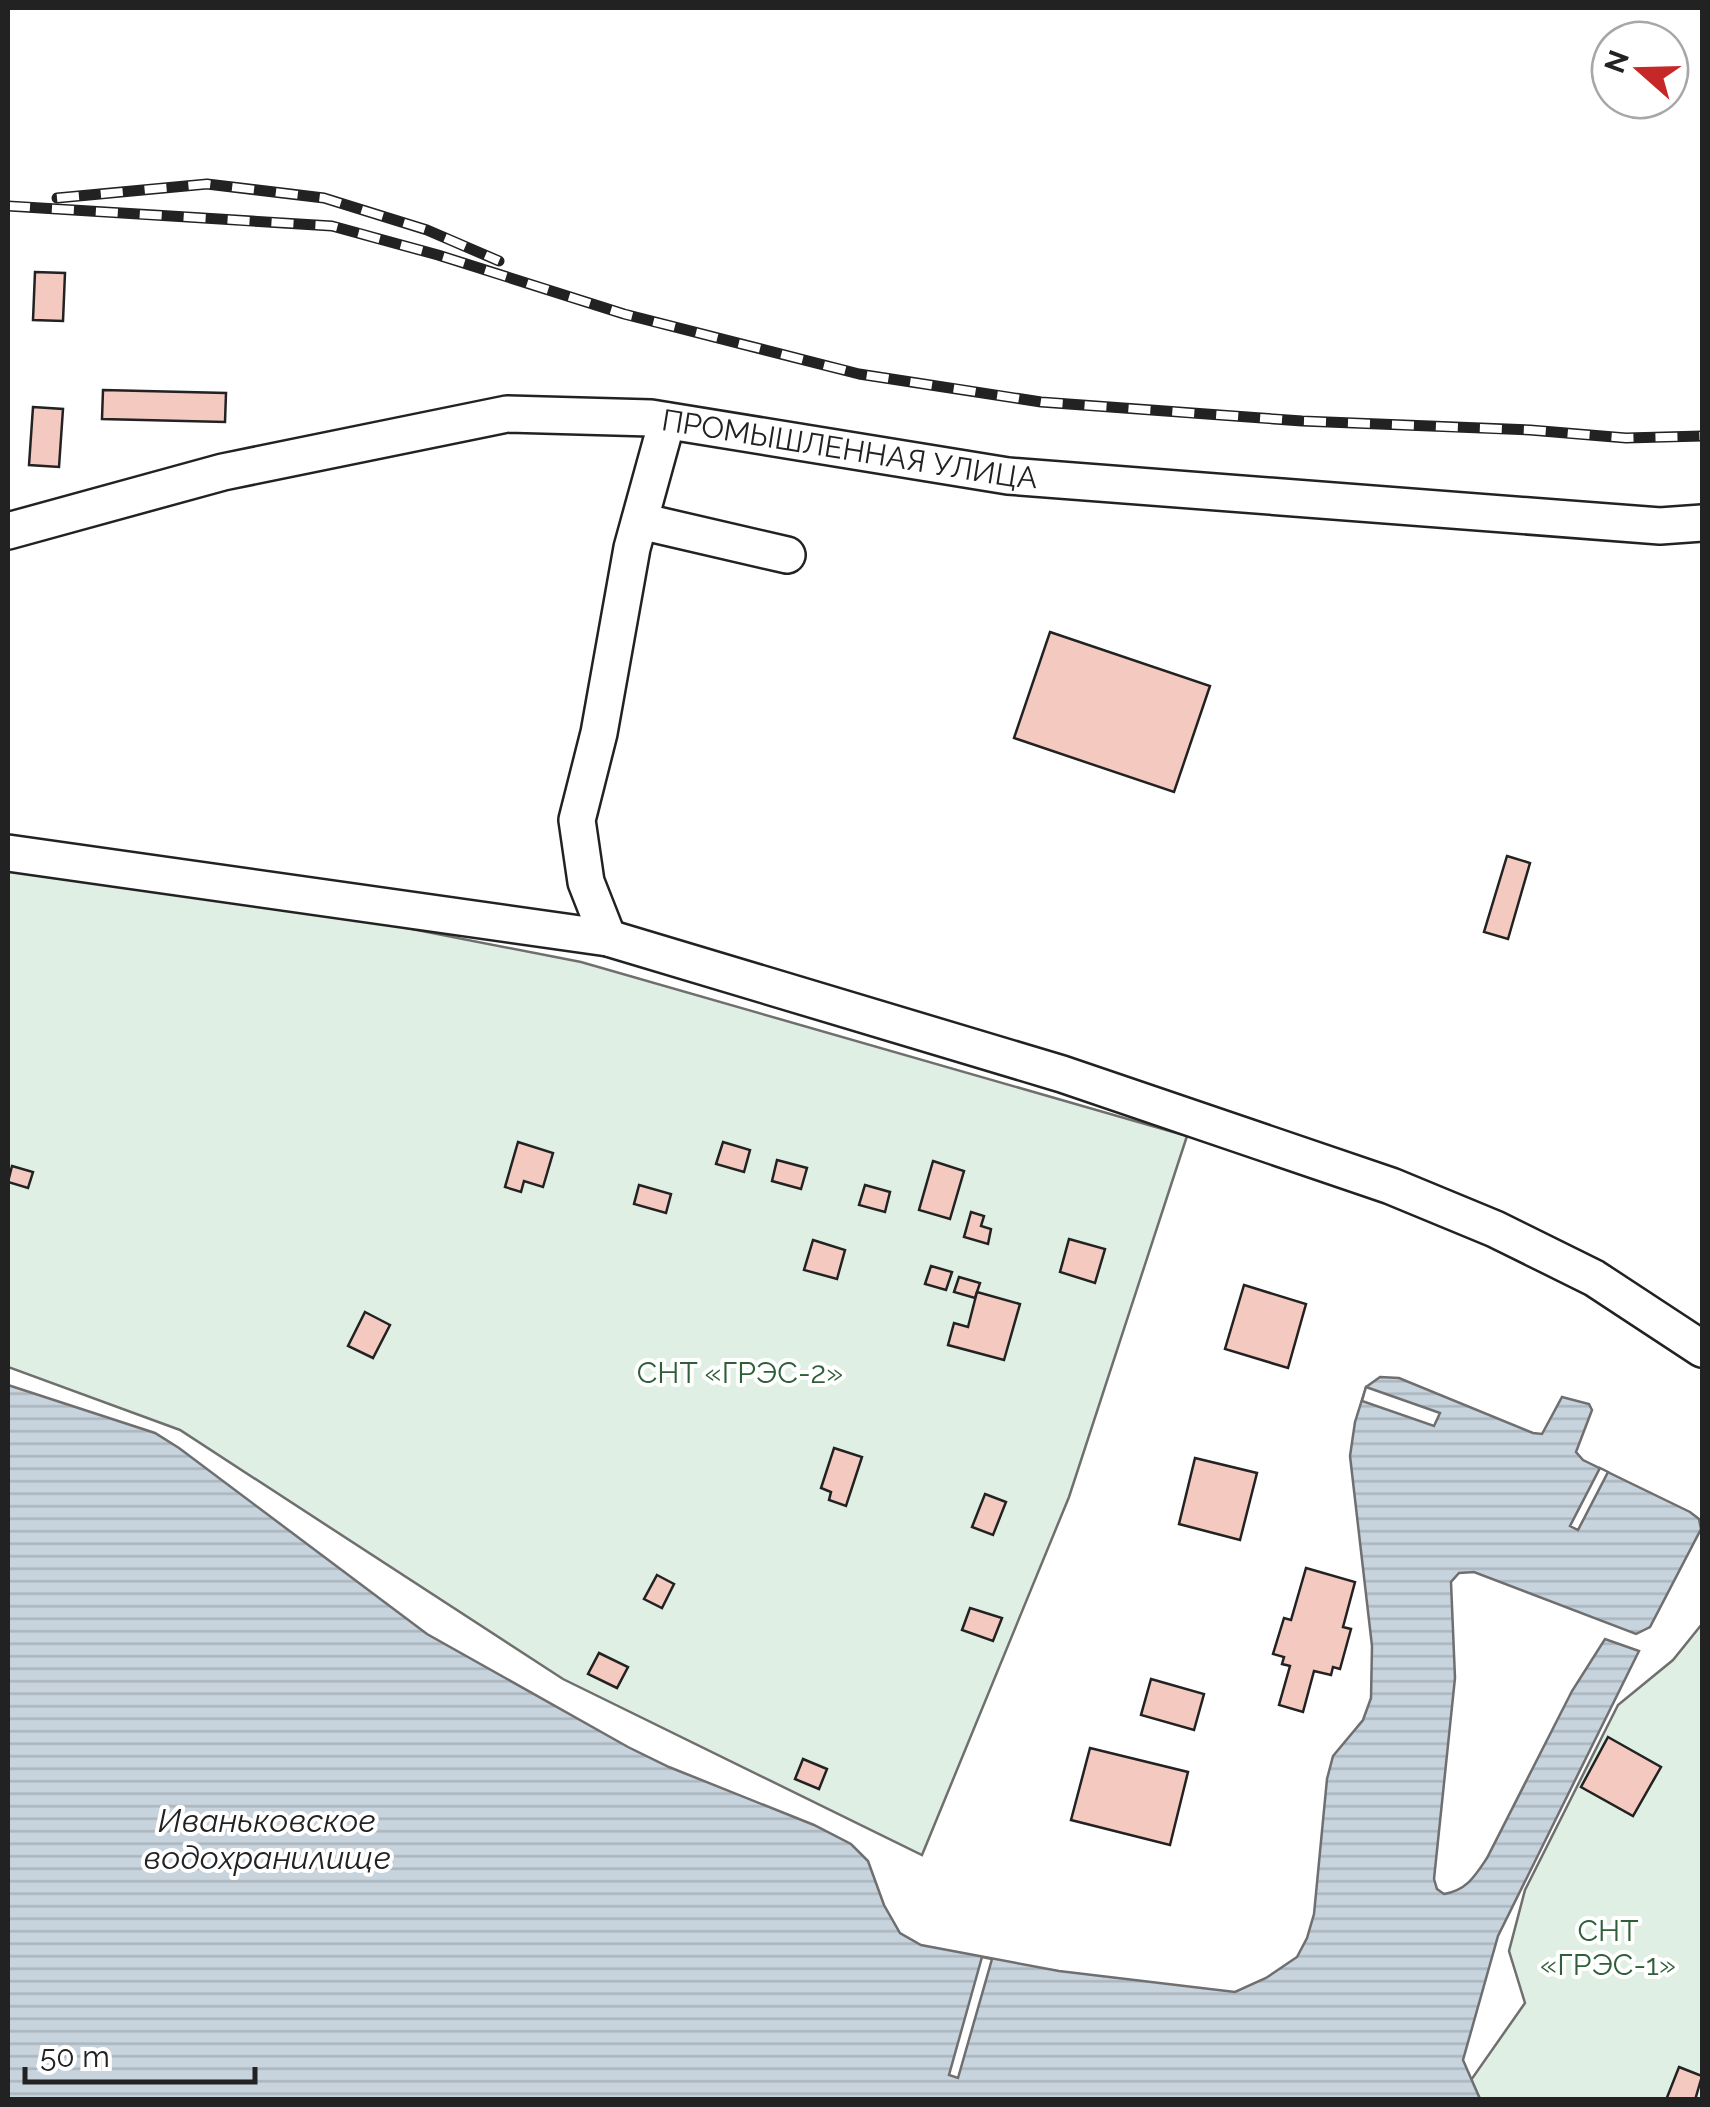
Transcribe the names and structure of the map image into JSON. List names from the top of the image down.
{
  "streets": {
    "street": ["ПРОМЫШЛЕННАЯ УЛИЦА"]
  },
  "water": ["Иваньковское водохранилище"],
  "parks": ["СНТ «ГРЭС-2»", "СНТ «ГРЭС-1»"],
  "scale_bar": "50 m",
  "north": "left"
}
